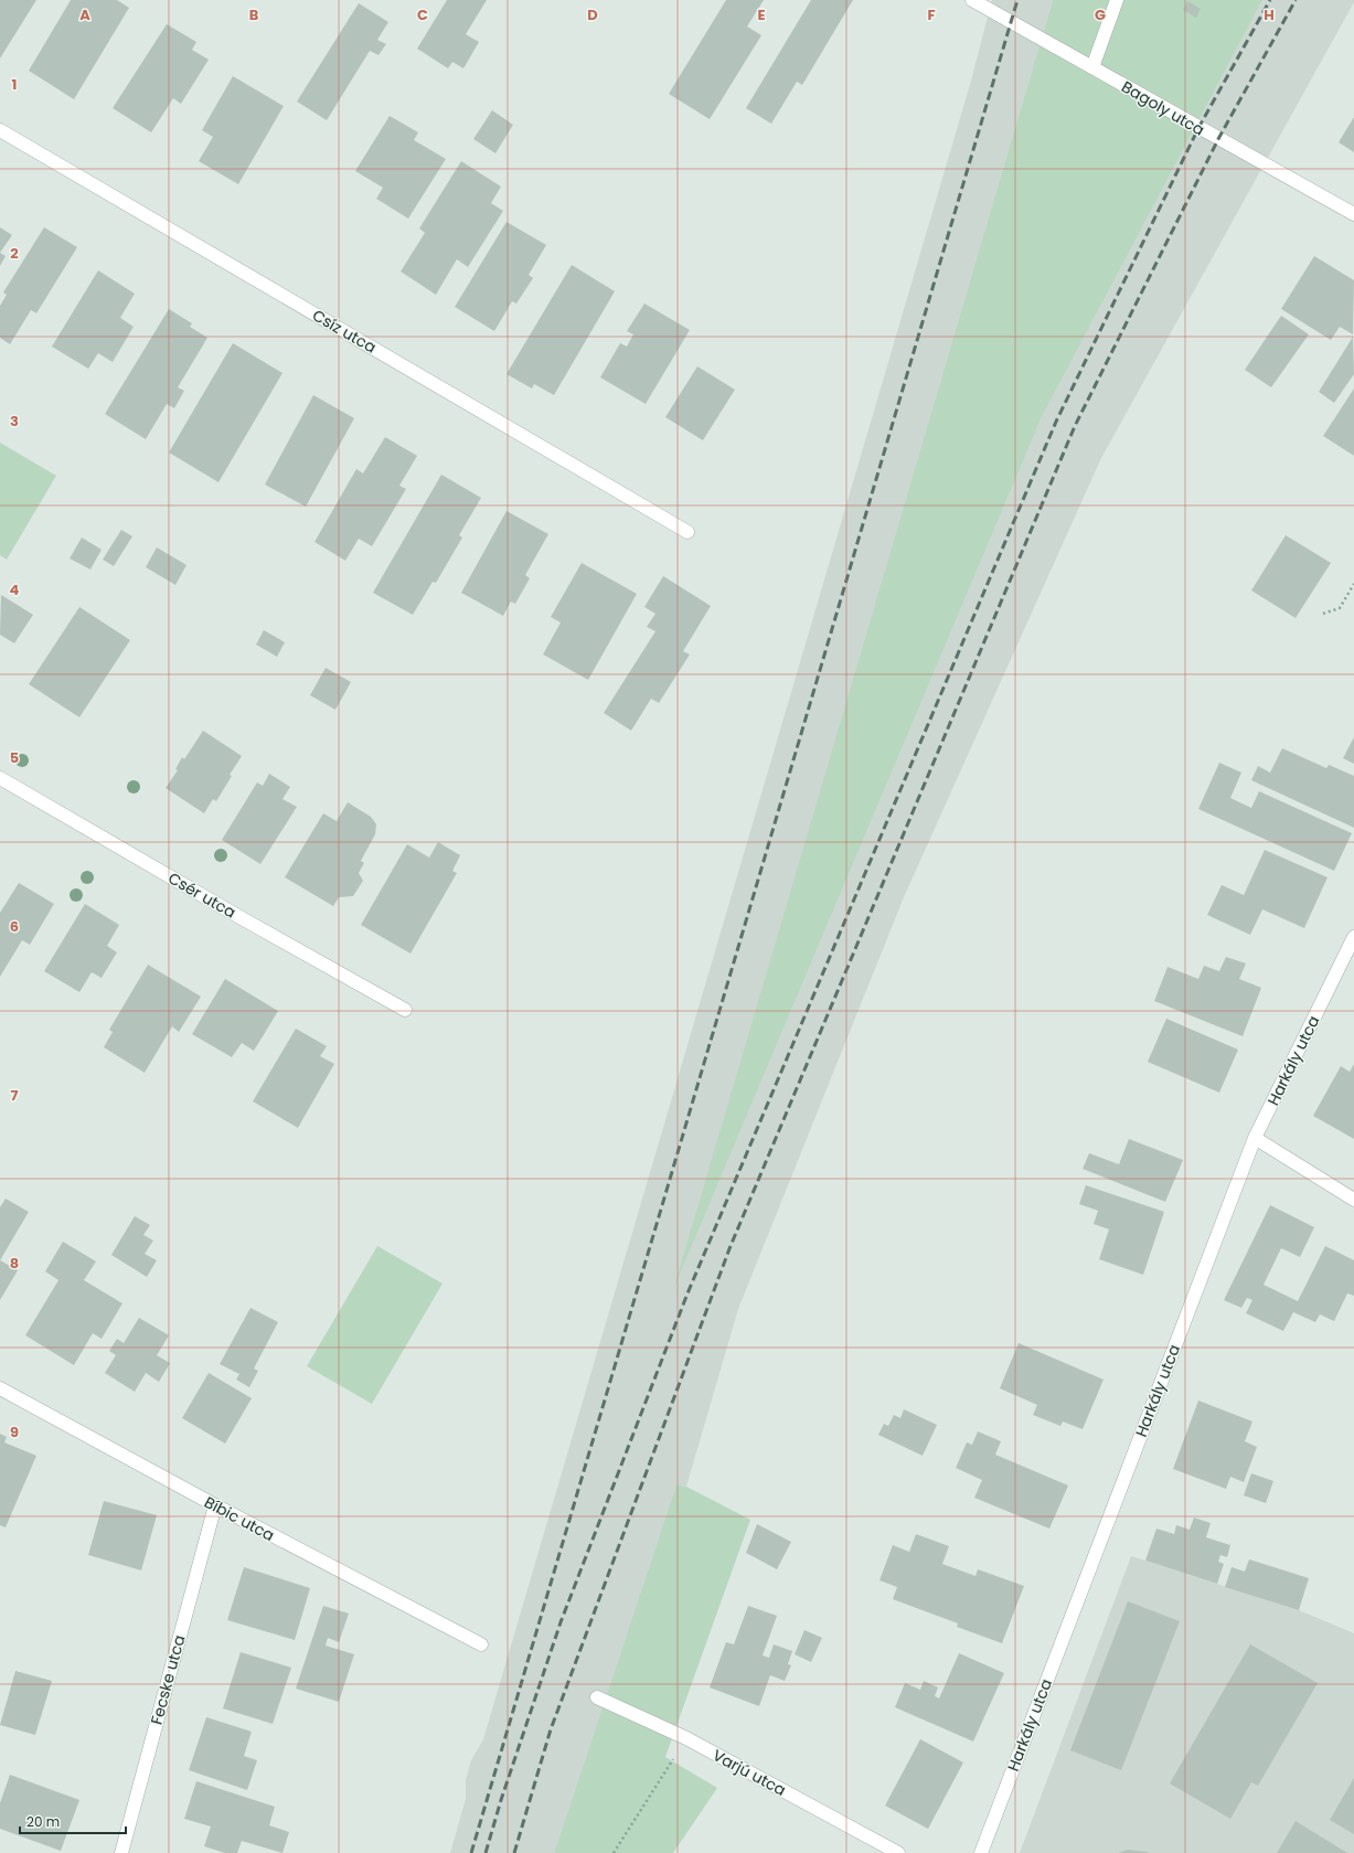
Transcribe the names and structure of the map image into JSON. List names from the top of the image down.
{
  "streets": {
    "street": [
      "Bagoly utca",
      "Csíz utca",
      "Csér utca",
      "Harkály utca",
      "Bíbic utca",
      "Fecske utca",
      "Varjú utca"
    ]
  },
  "crossings": [
    ["Bíbic utca", "Fecske utca"]
  ],
  "scale_bar": "20 m",
  "grid": {
    "columns": [
      "A",
      "B",
      "C",
      "D",
      "E",
      "F",
      "G",
      "H"
    ],
    "rows": [
      "1",
      "2",
      "3",
      "4",
      "5",
      "6",
      "7",
      "8",
      "9"
    ]
  }
}
